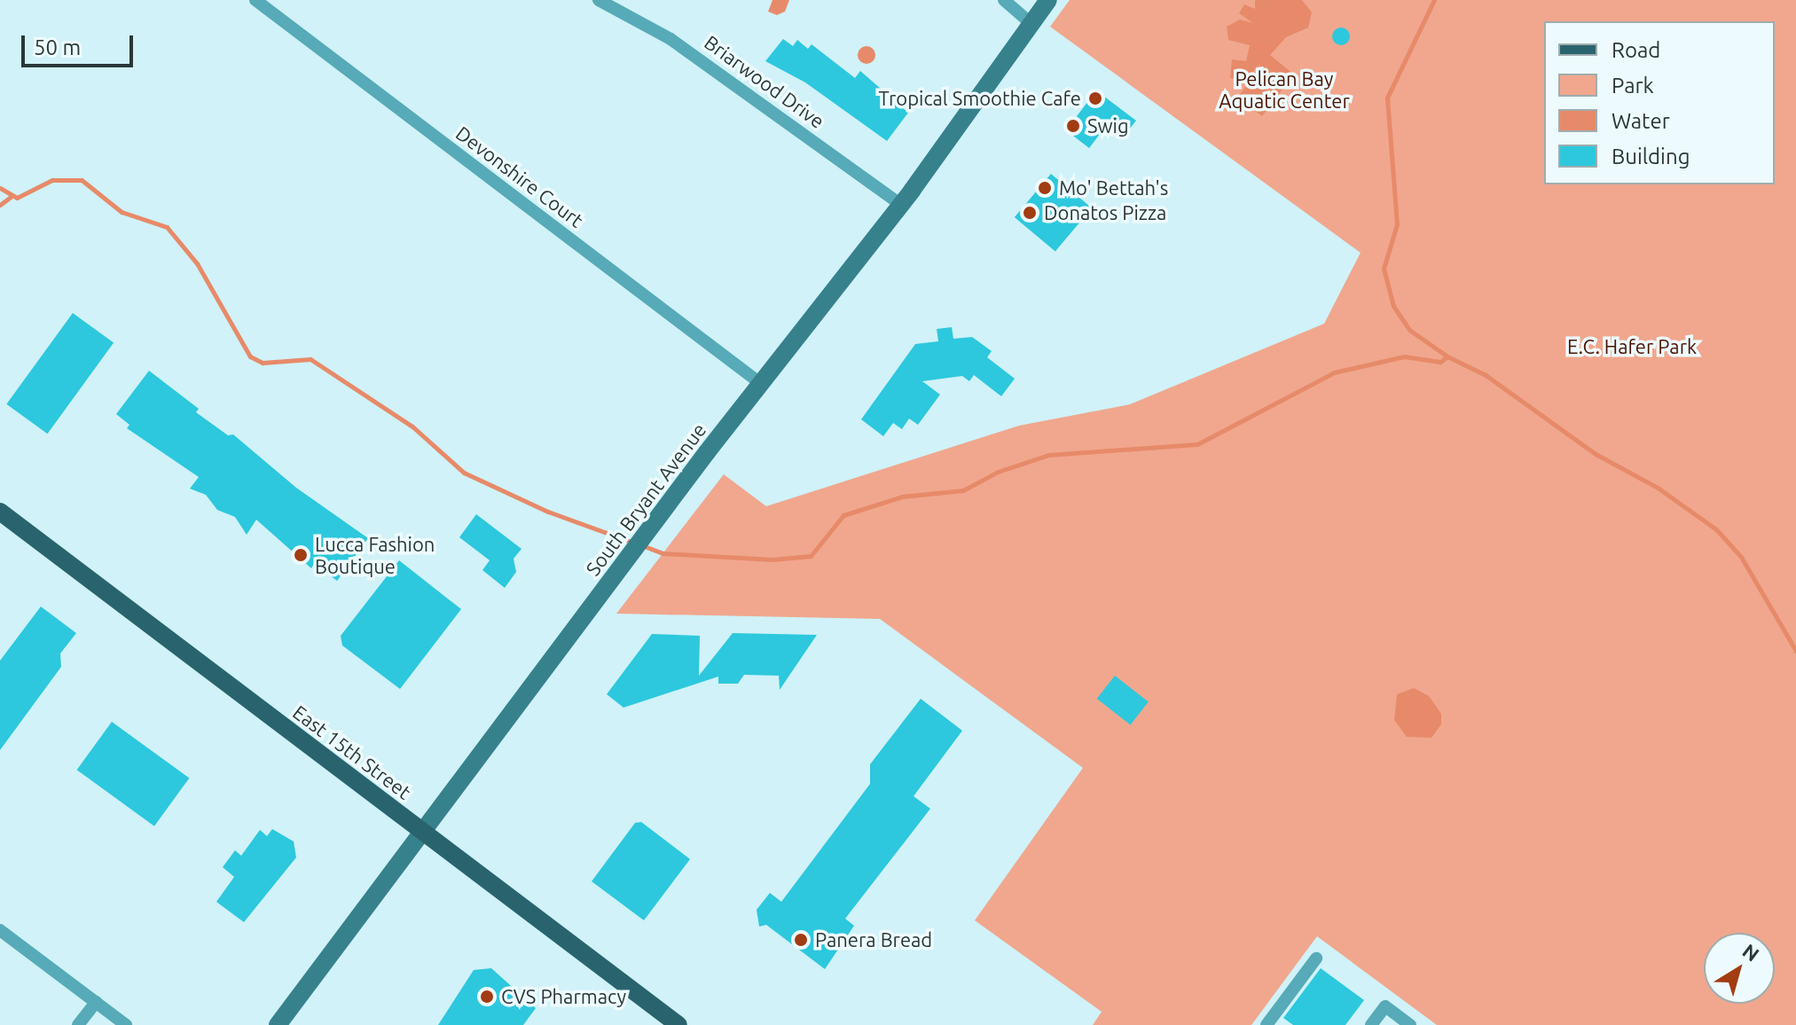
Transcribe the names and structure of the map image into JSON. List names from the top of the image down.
{
  "streets": {
    "main road": ["South Bryant Avenue", "East 15th Street"],
    "street": ["Briarwood Drive", "Devonshire Court"]
  },
  "crossings": [
    ["Briarwood Drive", "South Bryant Avenue"],
    ["Devonshire Court", "South Bryant Avenue"],
    ["South Bryant Avenue", "East 15th Street"]
  ],
  "parks": ["Pelican Bay Aquatic Center", "E.C. Hafer Park"],
  "places": [
    "Tropical Smoothie Cafe",
    "Swig",
    "Mo' Bettah's",
    "Donatos Pizza",
    "Lucca Fashion Boutique",
    "Panera Bread",
    "CVS Pharmacy"
  ],
  "legend": [
    "Road",
    "Park",
    "Water",
    "Building"
  ],
  "scale_bar": "50 m",
  "north": "top right"
}
